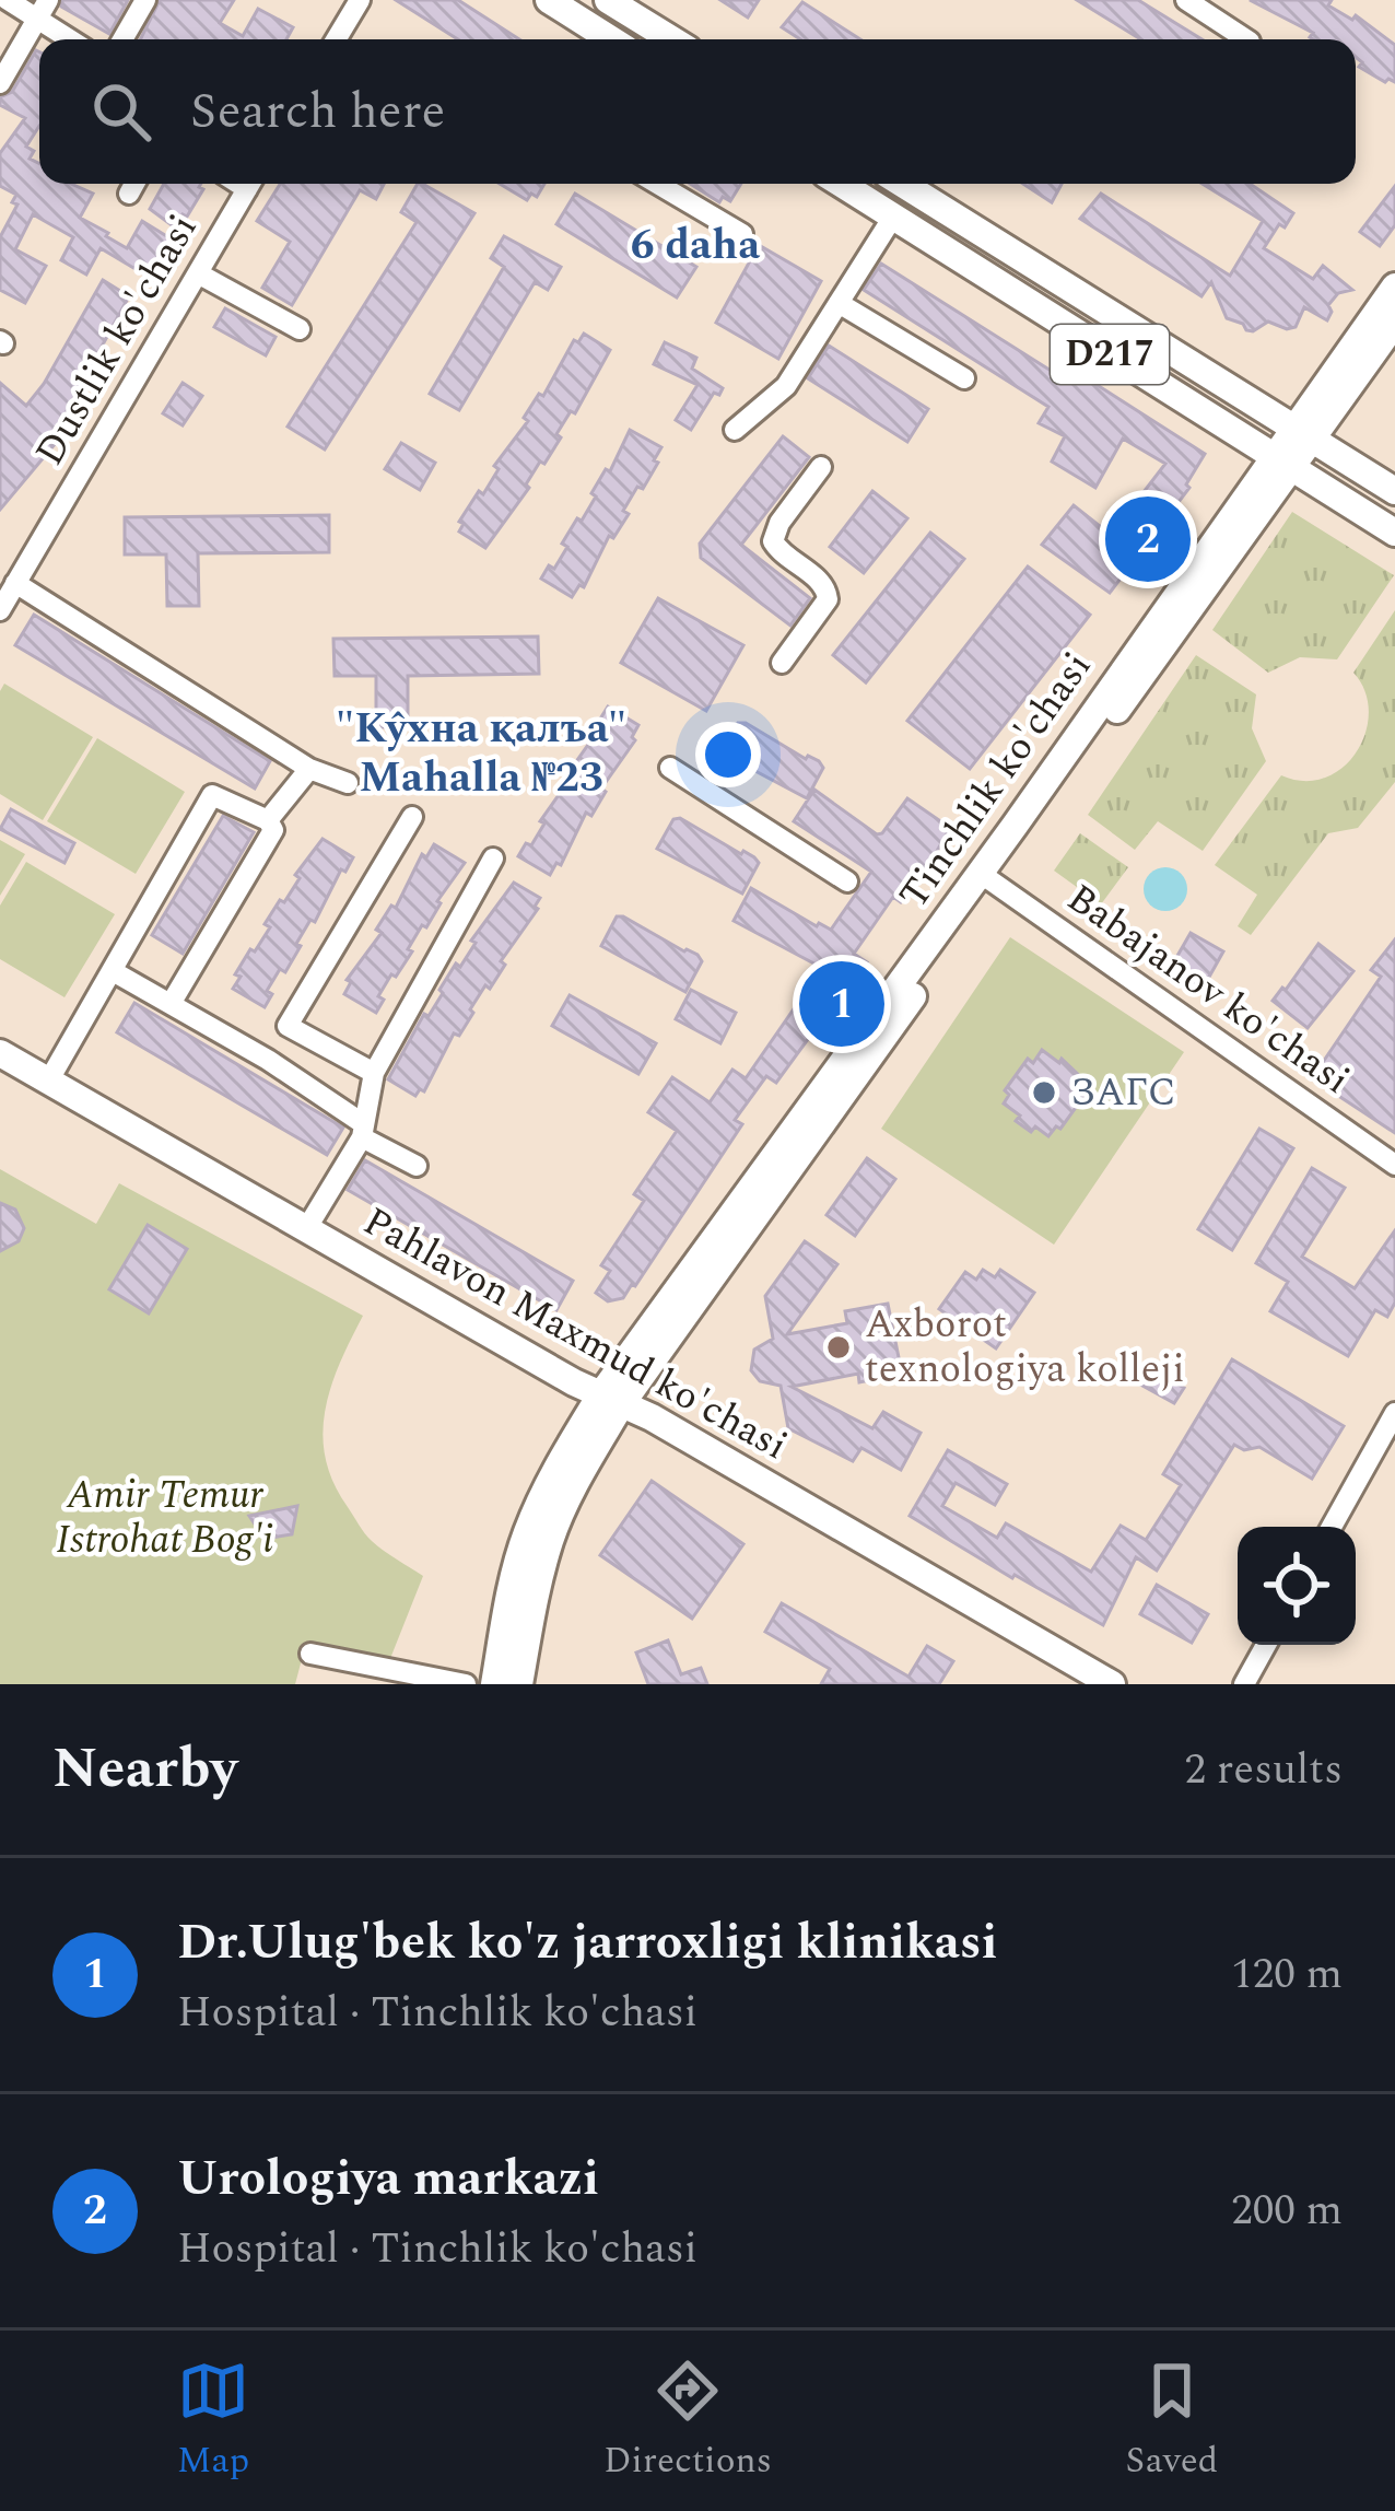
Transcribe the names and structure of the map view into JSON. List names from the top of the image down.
{
  "streets": {
    "main road": ["D217", "Tinchlik ko'chasi", "Pahlavon Maxmud ko'chasi"],
    "street": ["Dustlik ko'chasi", "Babajanov ko'chasi"]
  },
  "crossings": [
    ["D217", "Tinchlik ko'chasi"],
    ["Tinchlik ko'chasi", "Babajanov ko'chasi"],
    ["Tinchlik ko'chasi", "Pahlavon Maxmud ko'chasi"]
  ],
  "districts": ["6 daha", "\"Kŷхна қалъа\" Mahalla №23"],
  "parks": ["Amir Temur Istrohat Bog'i"],
  "places": ["ЗАГС", "Axborot texnologiya kolleji"],
  "page": {
    "search": "Search here",
    "pins": ["2", "1"],
    "heading": ["Nearby", "2 results"],
    "list": [
      {
        "mark": "1",
        "name": "Dr.Ulug'bek ko'z jarroxligi klinikasi",
        "note": "Hospital · Tinchlik ko'chasi",
        "value": "120 m"
      },
      {
        "mark": "2",
        "name": "Urologiya markazi",
        "note": "Hospital · Tinchlik ko'chasi",
        "value": "200 m"
      }
    ],
    "nav": ["Map", "Directions", "Saved"]
  }
}
